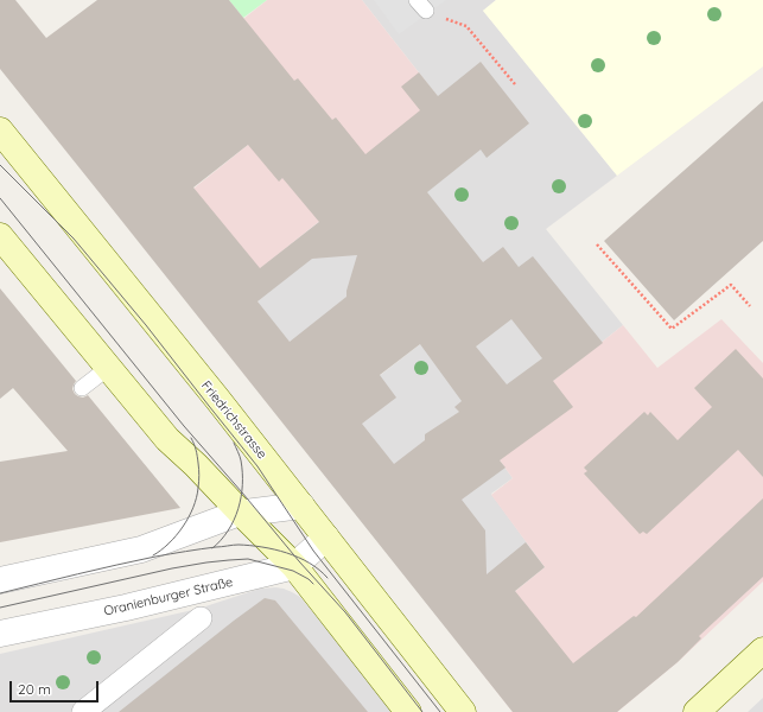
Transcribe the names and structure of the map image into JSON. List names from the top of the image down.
{
  "streets": {
    "main road": ["Friedrichstrasse"],
    "street": ["Oranienburger Straße"]
  },
  "crossings": [
    ["Friedrichstrasse", "Oranienburger Straße"]
  ],
  "scale_bar": "20 m"
}
